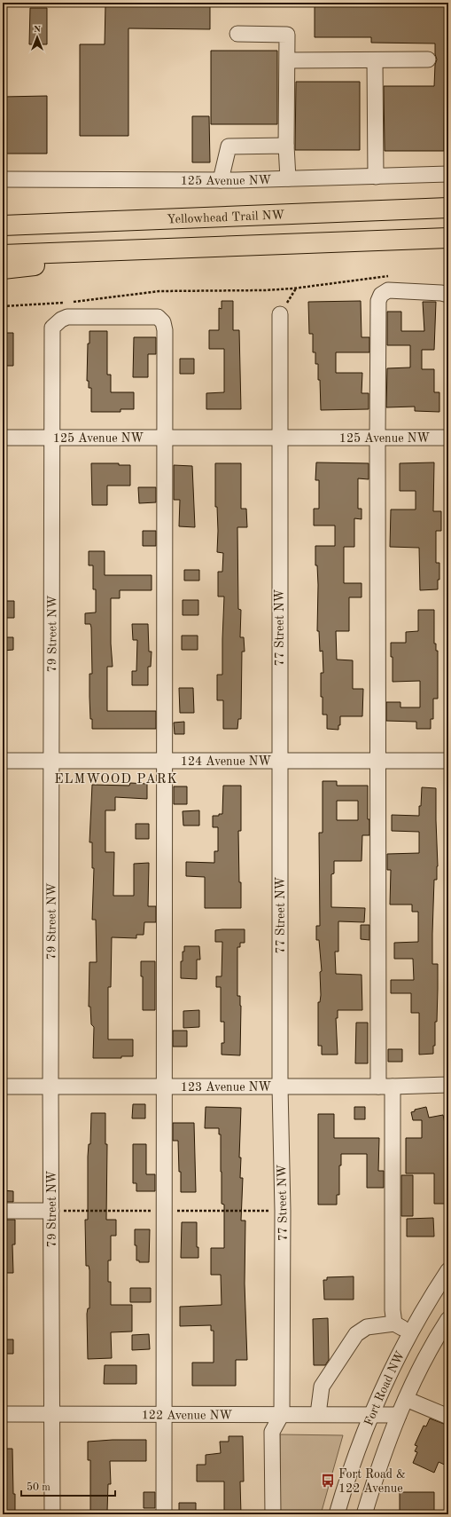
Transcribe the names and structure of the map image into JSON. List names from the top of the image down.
{
  "streets": {
    "highway": ["Yellowhead Trail NW"],
    "street": [
      "125 Avenue NW",
      "77 Street NW",
      "79 Street NW",
      "124 Avenue NW",
      "123 Avenue NW",
      "Fort Road NW",
      "122 Avenue NW"
    ]
  },
  "crossings": [
    ["125 Avenue NW", "77 Street NW"],
    ["125 Avenue NW", "79 Street NW"],
    ["77 Street NW", "124 Avenue NW"],
    ["77 Street NW", "123 Avenue NW"],
    ["77 Street NW", "122 Avenue NW"],
    ["79 Street NW", "124 Avenue NW"],
    ["79 Street NW", "123 Avenue NW"],
    ["79 Street NW", "122 Avenue NW"],
    ["Fort Road NW", "122 Avenue NW"]
  ],
  "districts": ["ELMWOOD PARK"],
  "places": {
    "bus stop": ["Fort Road & 122 Avenue"]
  },
  "scale_bar": "50 m",
  "north": "top"
}
